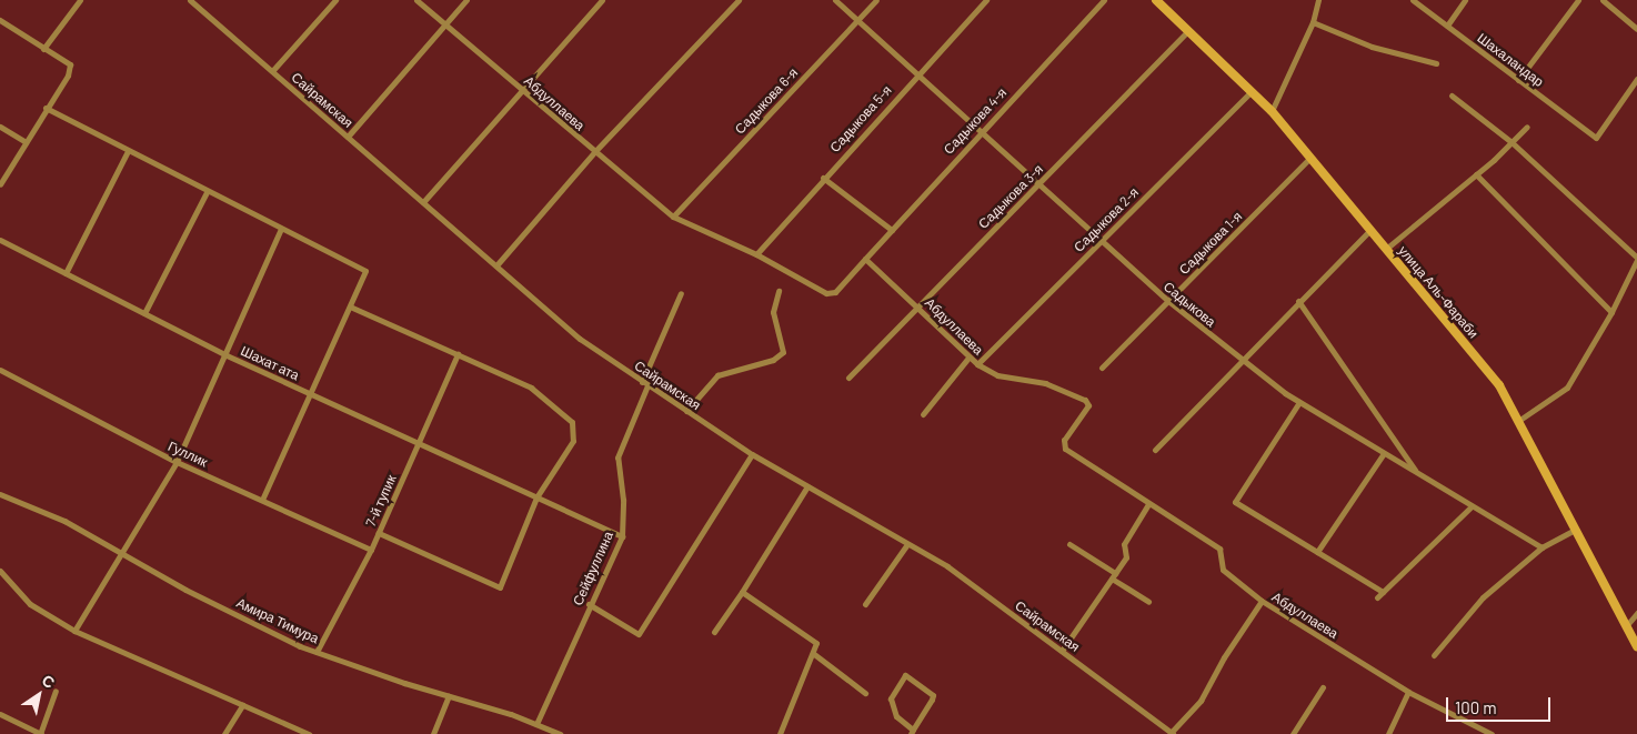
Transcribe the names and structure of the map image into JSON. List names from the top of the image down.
{
  "streets": {
    "main road": ["улица Аль-Фараби"],
    "street": [
      "Шахаландар",
      "Сайрамская",
      "Садыкова 6-я",
      "Абдуллаева",
      "Садыкова 5-я",
      "Садыкова 4-я",
      "Садыкова 3-я",
      "Садыкова 2-я",
      "Садыкова 1-я",
      "Садыкова",
      "Шахат ата",
      "Гуллик",
      "7-й тупик",
      "Сейфуллина",
      "Амира Тимура"
    ]
  },
  "crossings": [
    ["Сайрамская", "Сейфуллина"],
    ["Садыкова 6-я", "Абдуллаева"],
    ["Садыкова 6-я", "Садыкова"],
    ["Абдуллаева", "Садыкова 5-я"],
    ["Абдуллаева", "Садыкова 4-я"],
    ["Абдуллаева", "Садыкова 3-я"],
    ["Абдуллаева", "Садыкова 2-я"],
    ["Садыкова 5-я", "Садыкова"],
    ["Садыкова 4-я", "Садыкова"],
    ["Садыкова 3-я", "улица Аль-Фараби"],
    ["Садыкова 3-я", "Садыкова"],
    ["Садыкова 2-я", "улица Аль-Фараби"],
    ["Садыкова 2-я", "Садыкова"],
    ["Садыкова 1-я", "улица Аль-Фараби"],
    ["Садыкова 1-я", "Садыкова"],
    ["Шахат ата", "7-й тупик"],
    ["Шахат ата", "Сейфуллина"],
    ["Гуллик", "7-й тупик"],
    ["7-й тупик", "Амира Тимура"],
    ["Сейфуллина", "Амира Тимура"]
  ],
  "scale_bar": "100 m",
  "north": "top right"
}
